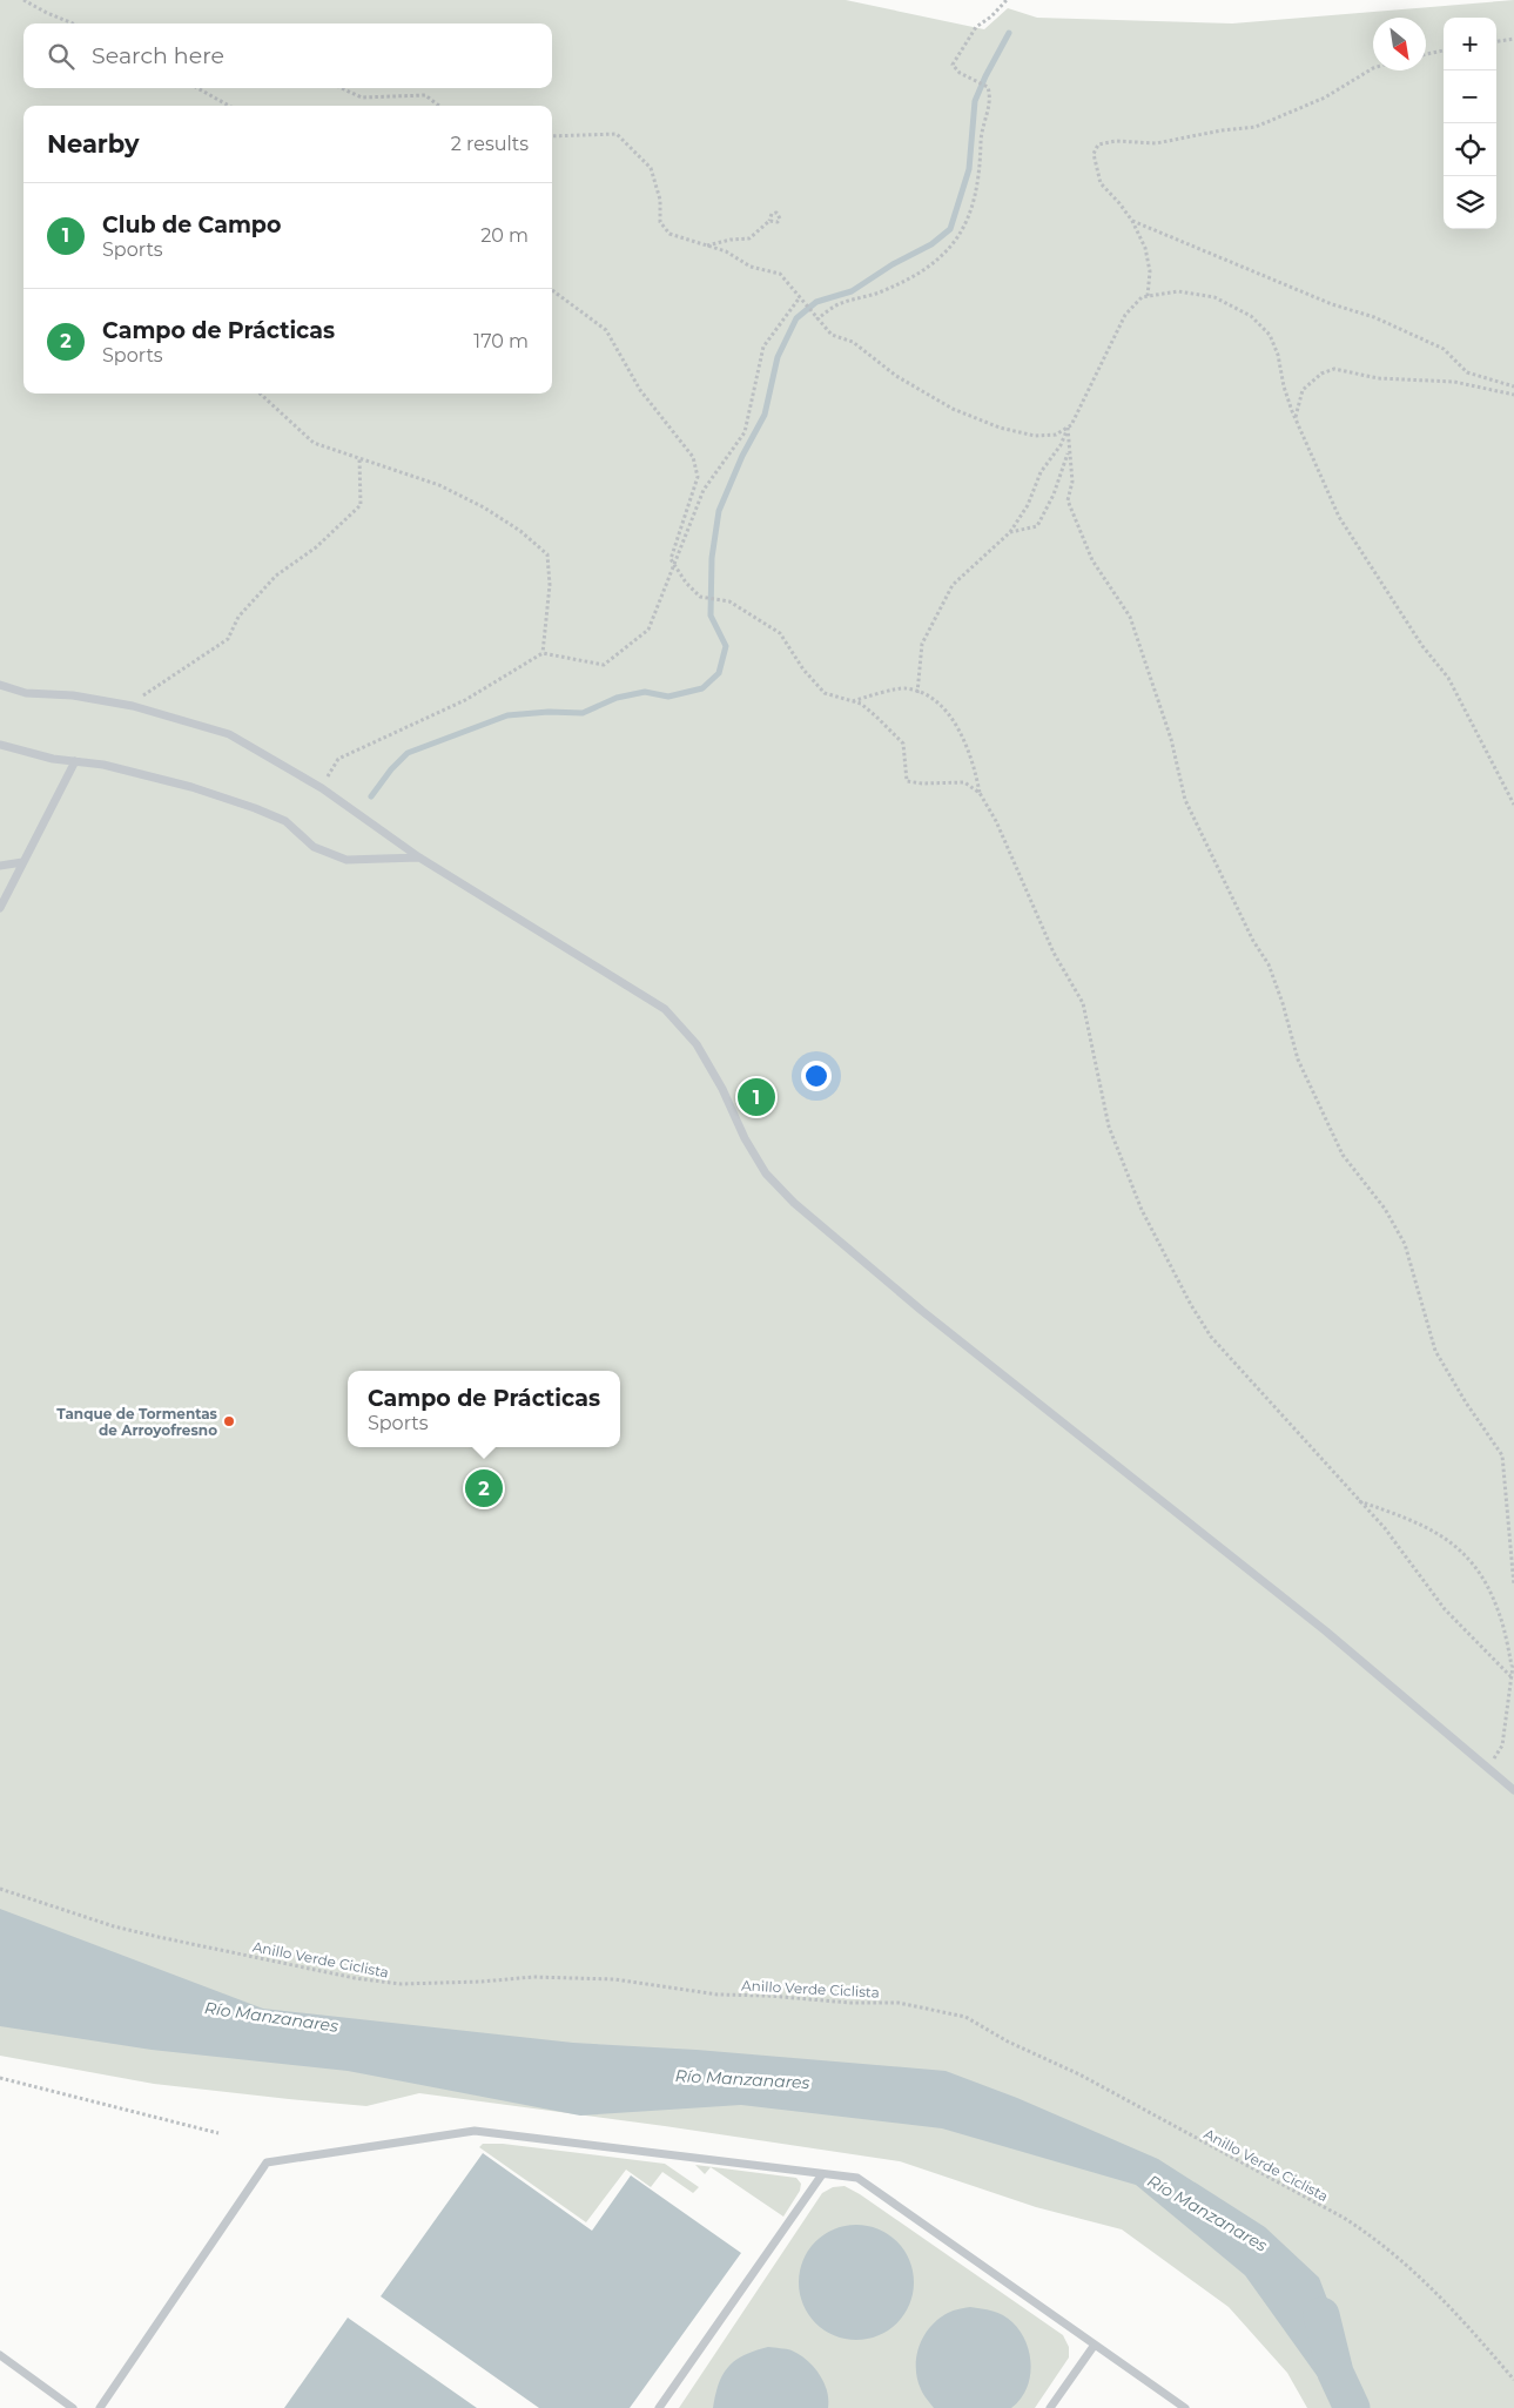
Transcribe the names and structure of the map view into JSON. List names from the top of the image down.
{
  "streets": {
    "path": ["Anillo Verde Ciclista"]
  },
  "water": ["Río Manzanares"],
  "places": ["Tanque de Tormentas de Arroyofresno"],
  "north": "bottom right",
  "page": {
    "map_buttons": ["+", "−"],
    "search": "Search here",
    "heading": ["Nearby", "2 results"],
    "list": [
      {
        "mark": "1",
        "name": "Club de Campo",
        "note": "Sports",
        "value": "20 m"
      },
      {
        "mark": "2",
        "name": "Campo de Prácticas",
        "note": "Sports",
        "value": "170 m"
      }
    ],
    "pins": ["1", "2"],
    "popup": ["Campo de Prácticas", "Sports"]
  }
}
